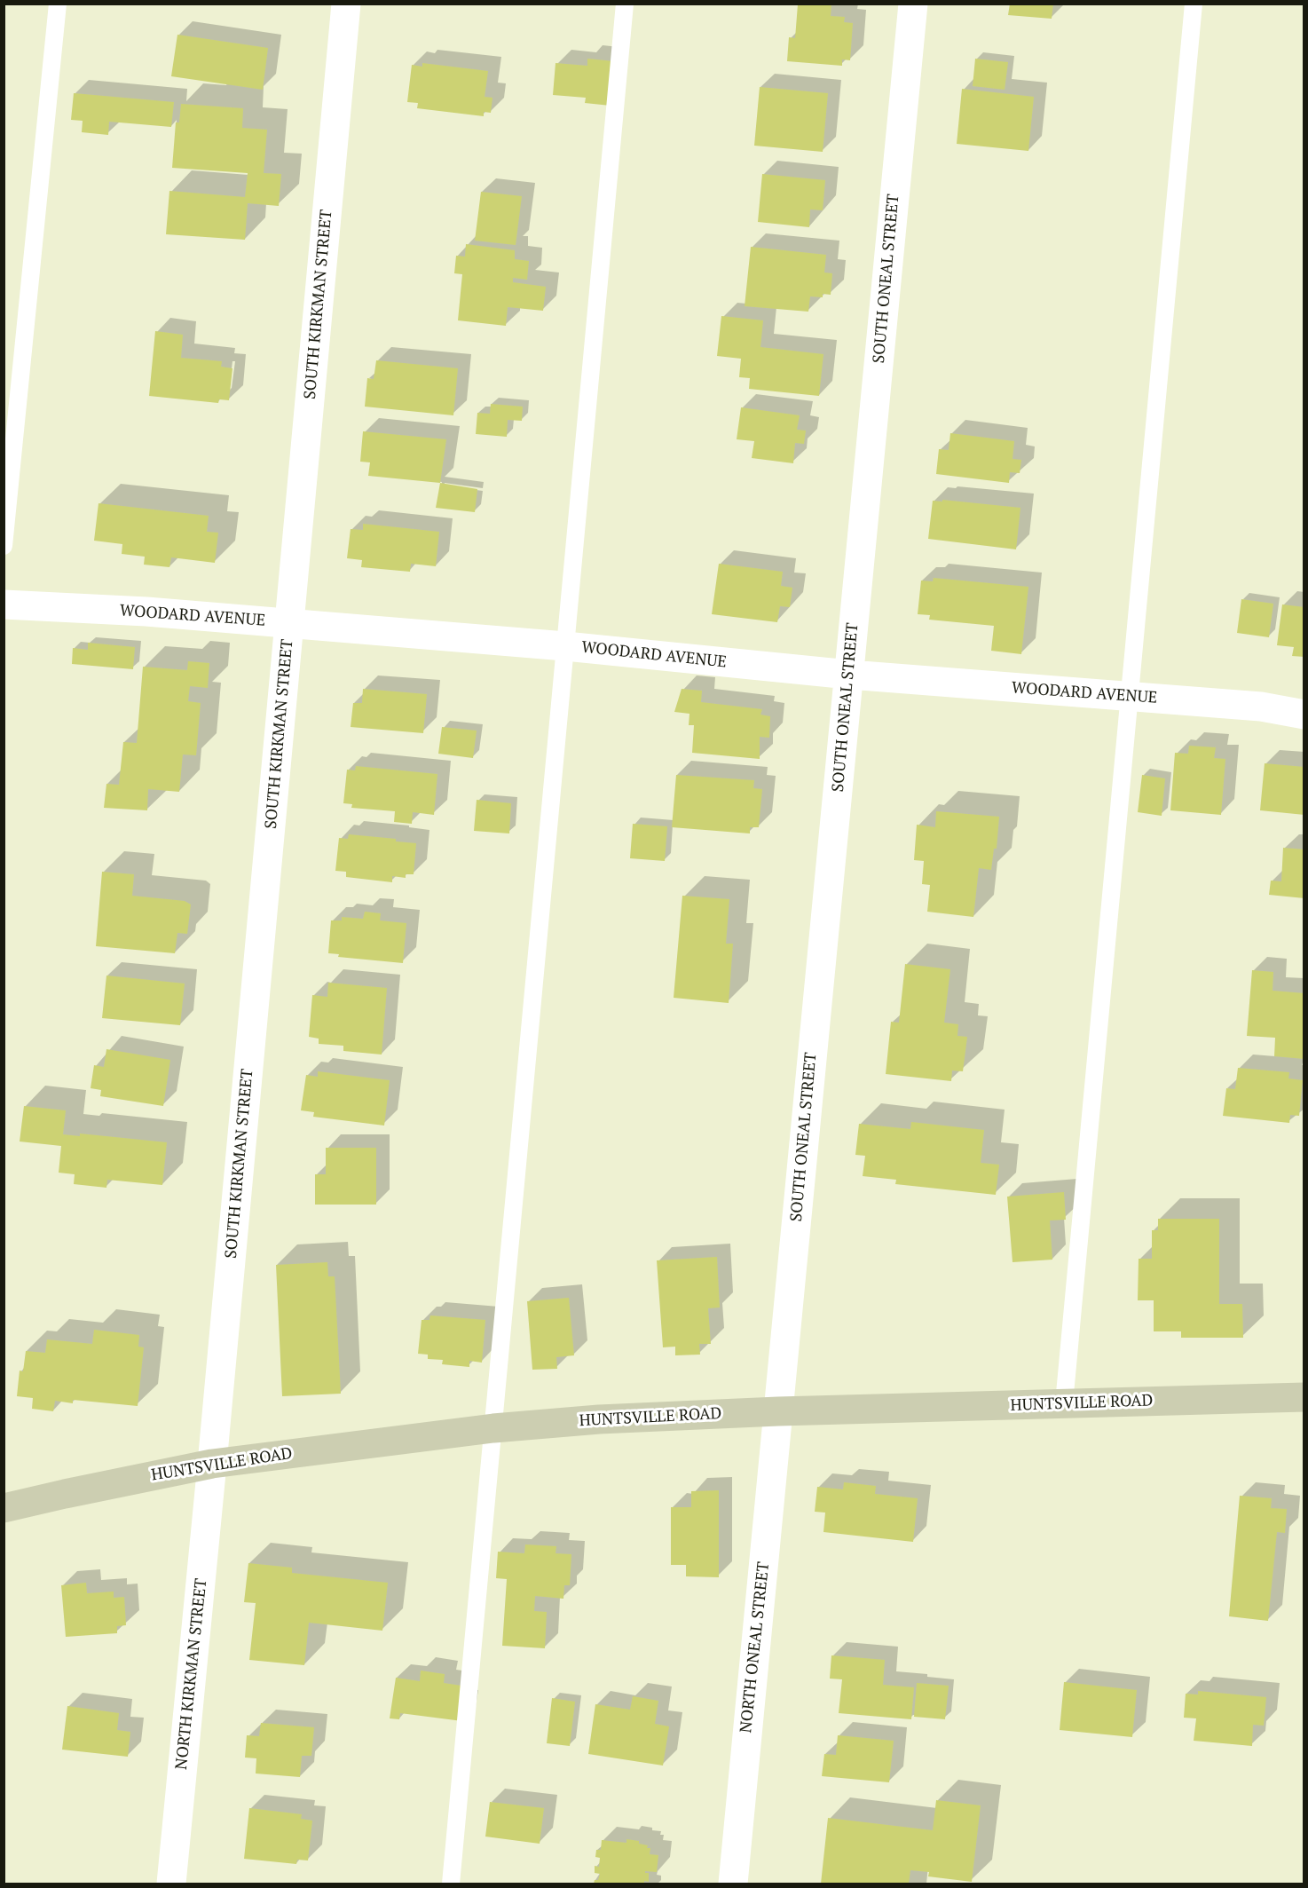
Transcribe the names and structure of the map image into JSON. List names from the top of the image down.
{
  "streets": {
    "main road": ["HUNTSVILLE ROAD"],
    "street": [
      "SOUTH ONEAL STREET",
      "SOUTH KIRKMAN STREET",
      "WOODARD AVENUE",
      "NORTH ONEAL STREET",
      "NORTH KIRKMAN STREET"
    ]
  },
  "crossings": [
    ["SOUTH ONEAL STREET", "WOODARD AVENUE"],
    ["SOUTH ONEAL STREET", "HUNTSVILLE ROAD"],
    ["SOUTH ONEAL STREET", "NORTH ONEAL STREET"],
    ["SOUTH KIRKMAN STREET", "WOODARD AVENUE"],
    ["SOUTH KIRKMAN STREET", "HUNTSVILLE ROAD"],
    ["SOUTH KIRKMAN STREET", "NORTH KIRKMAN STREET"],
    ["HUNTSVILLE ROAD", "NORTH ONEAL STREET"],
    ["HUNTSVILLE ROAD", "NORTH KIRKMAN STREET"]
  ]
}
